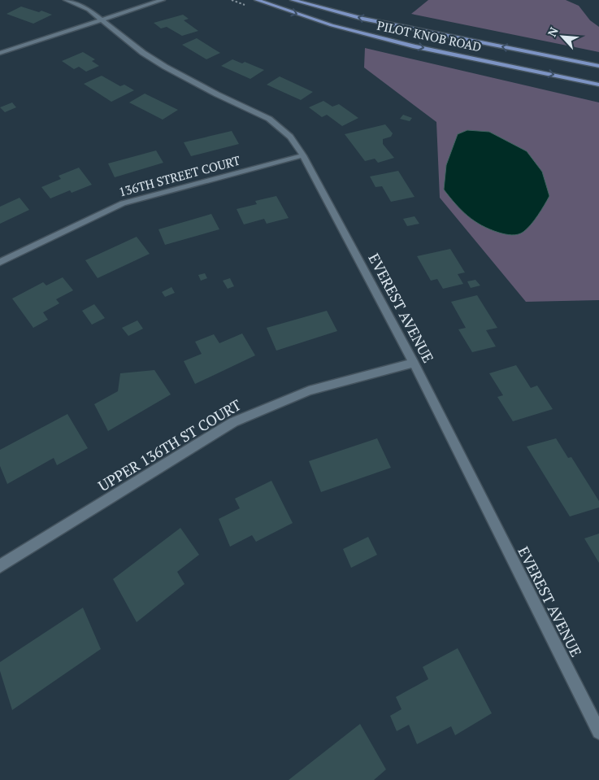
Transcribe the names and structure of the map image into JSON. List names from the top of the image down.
{
  "streets": {
    "main road": ["PILOT KNOB ROAD"],
    "street": ["136TH STREET COURT", "EVEREST AVENUE", "UPPER 136TH ST COURT"]
  },
  "crossings": [
    ["136TH STREET COURT", "EVEREST AVENUE"],
    ["EVEREST AVENUE", "UPPER 136TH ST COURT"]
  ],
  "north": "top left"
}
